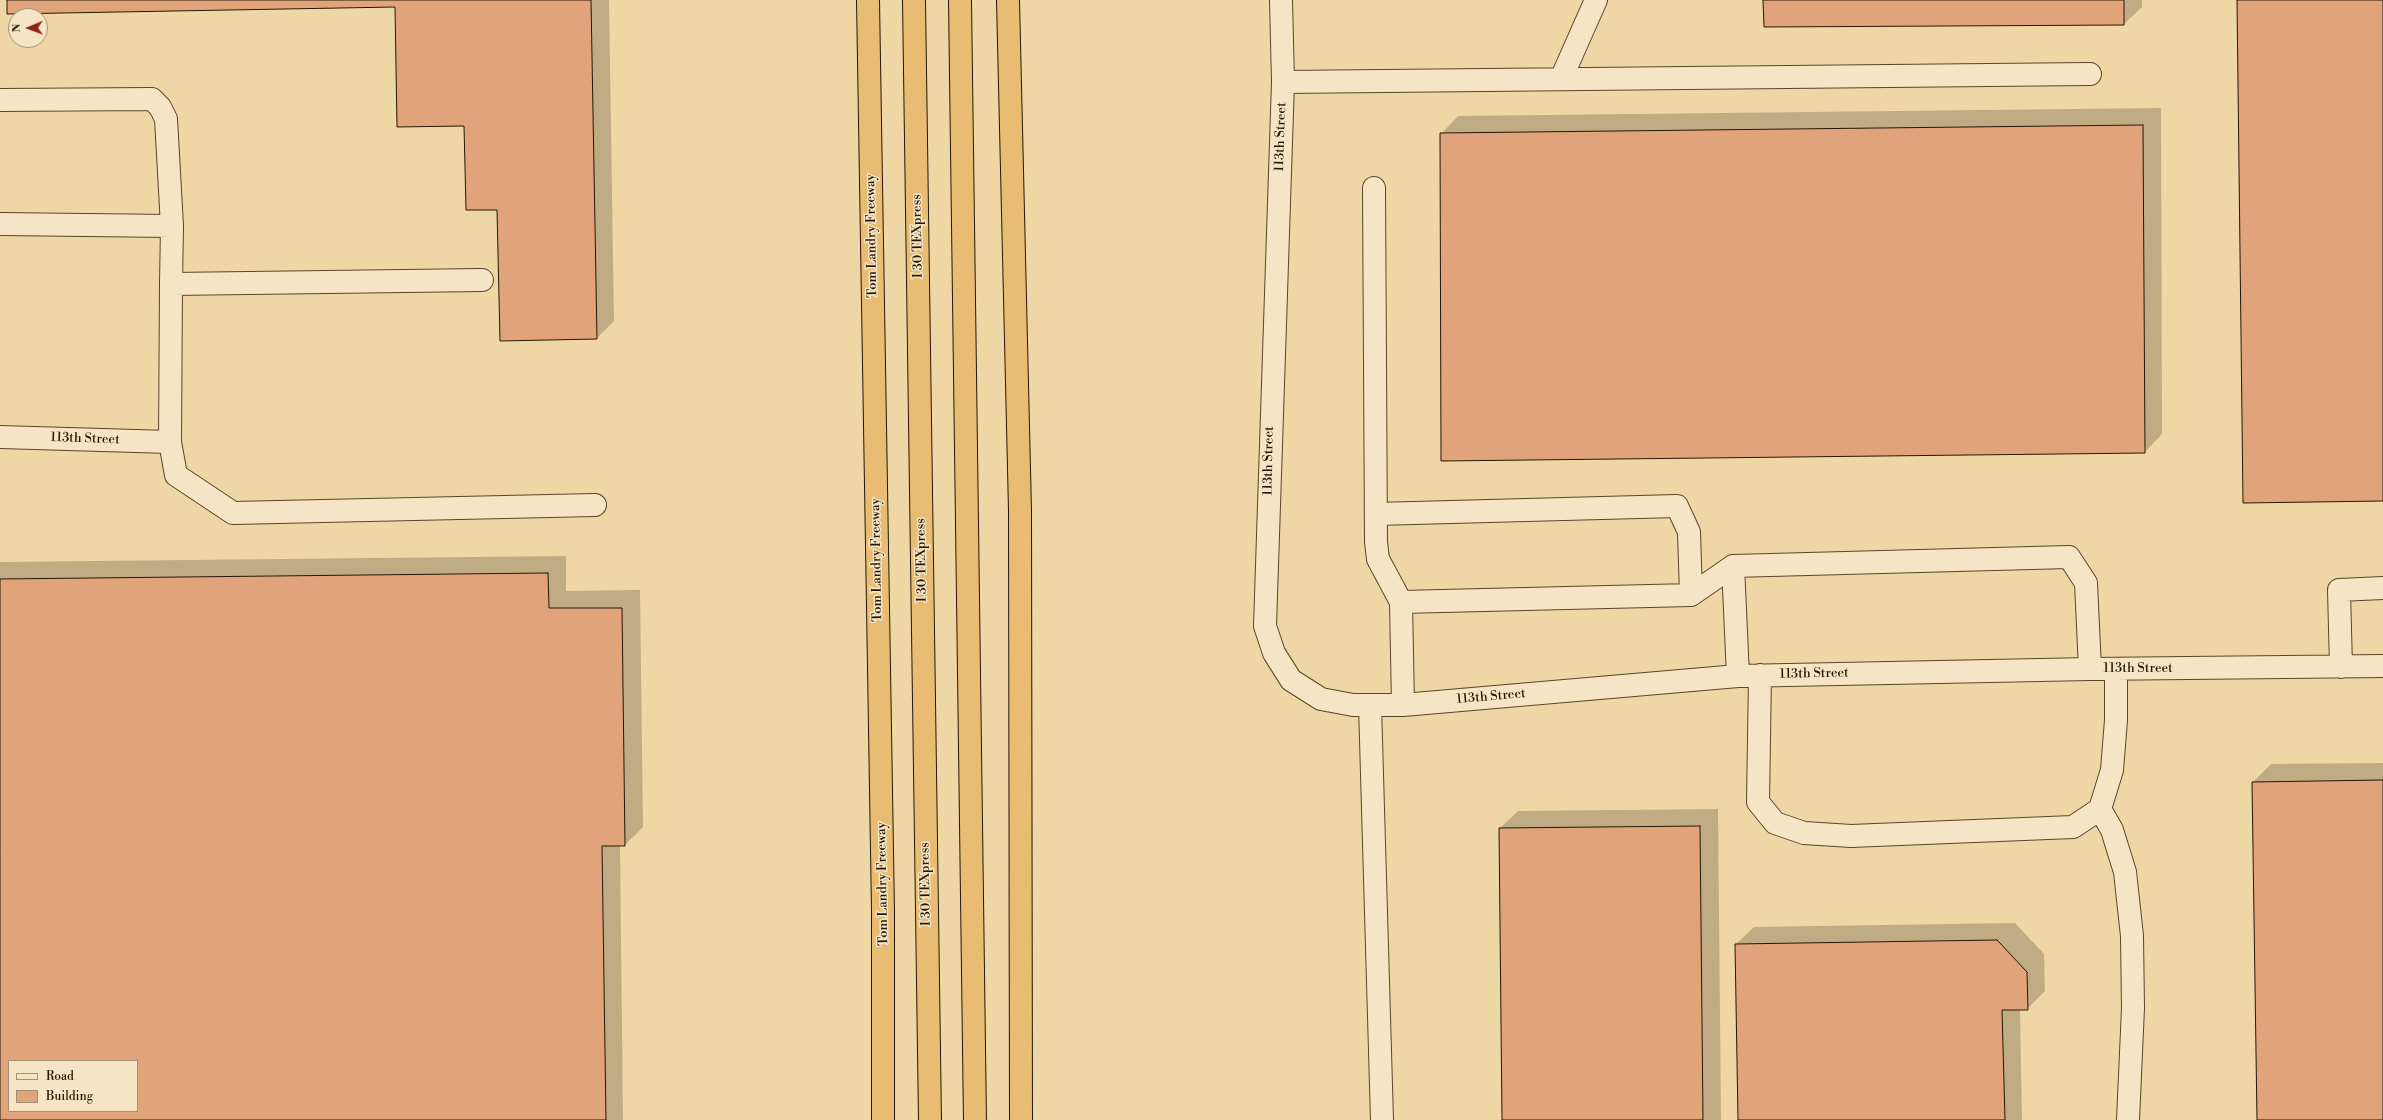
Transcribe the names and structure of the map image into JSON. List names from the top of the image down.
{
  "streets": {
    "highway": ["Tom Landry Freeway", "I 30 TEXpress"],
    "street": ["113th Street"]
  },
  "legend": ["Road", "Building"],
  "north": "left"
}
